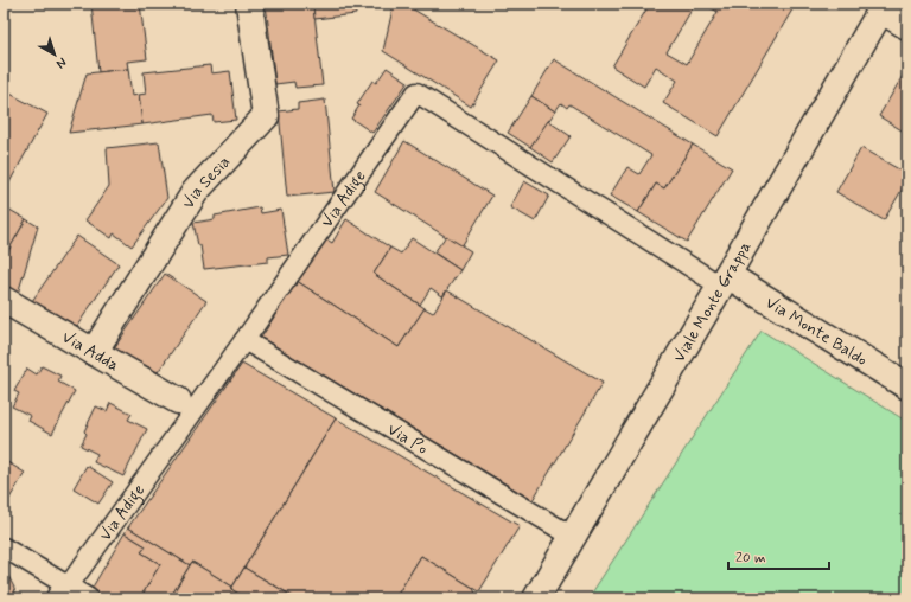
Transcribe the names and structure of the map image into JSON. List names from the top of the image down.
{
  "streets": {
    "street": [
      "Via Sesia",
      "Viale Monte Grappa",
      "Via Monte Baldo",
      "Via Adda"
    ],
    "lane": ["Via Adige", "Via Po"]
  },
  "crossings": [
    ["Via Sesia", "Via Adda"],
    ["Via Adige", "Viale Monte Grappa"],
    ["Via Adige", "Via Monte Baldo"],
    ["Via Adige", "Via Po"],
    ["Viale Monte Grappa", "Via Monte Baldo"],
    ["Viale Monte Grappa", "Via Po"]
  ],
  "scale_bar": "20 m",
  "north": "bottom right"
}
